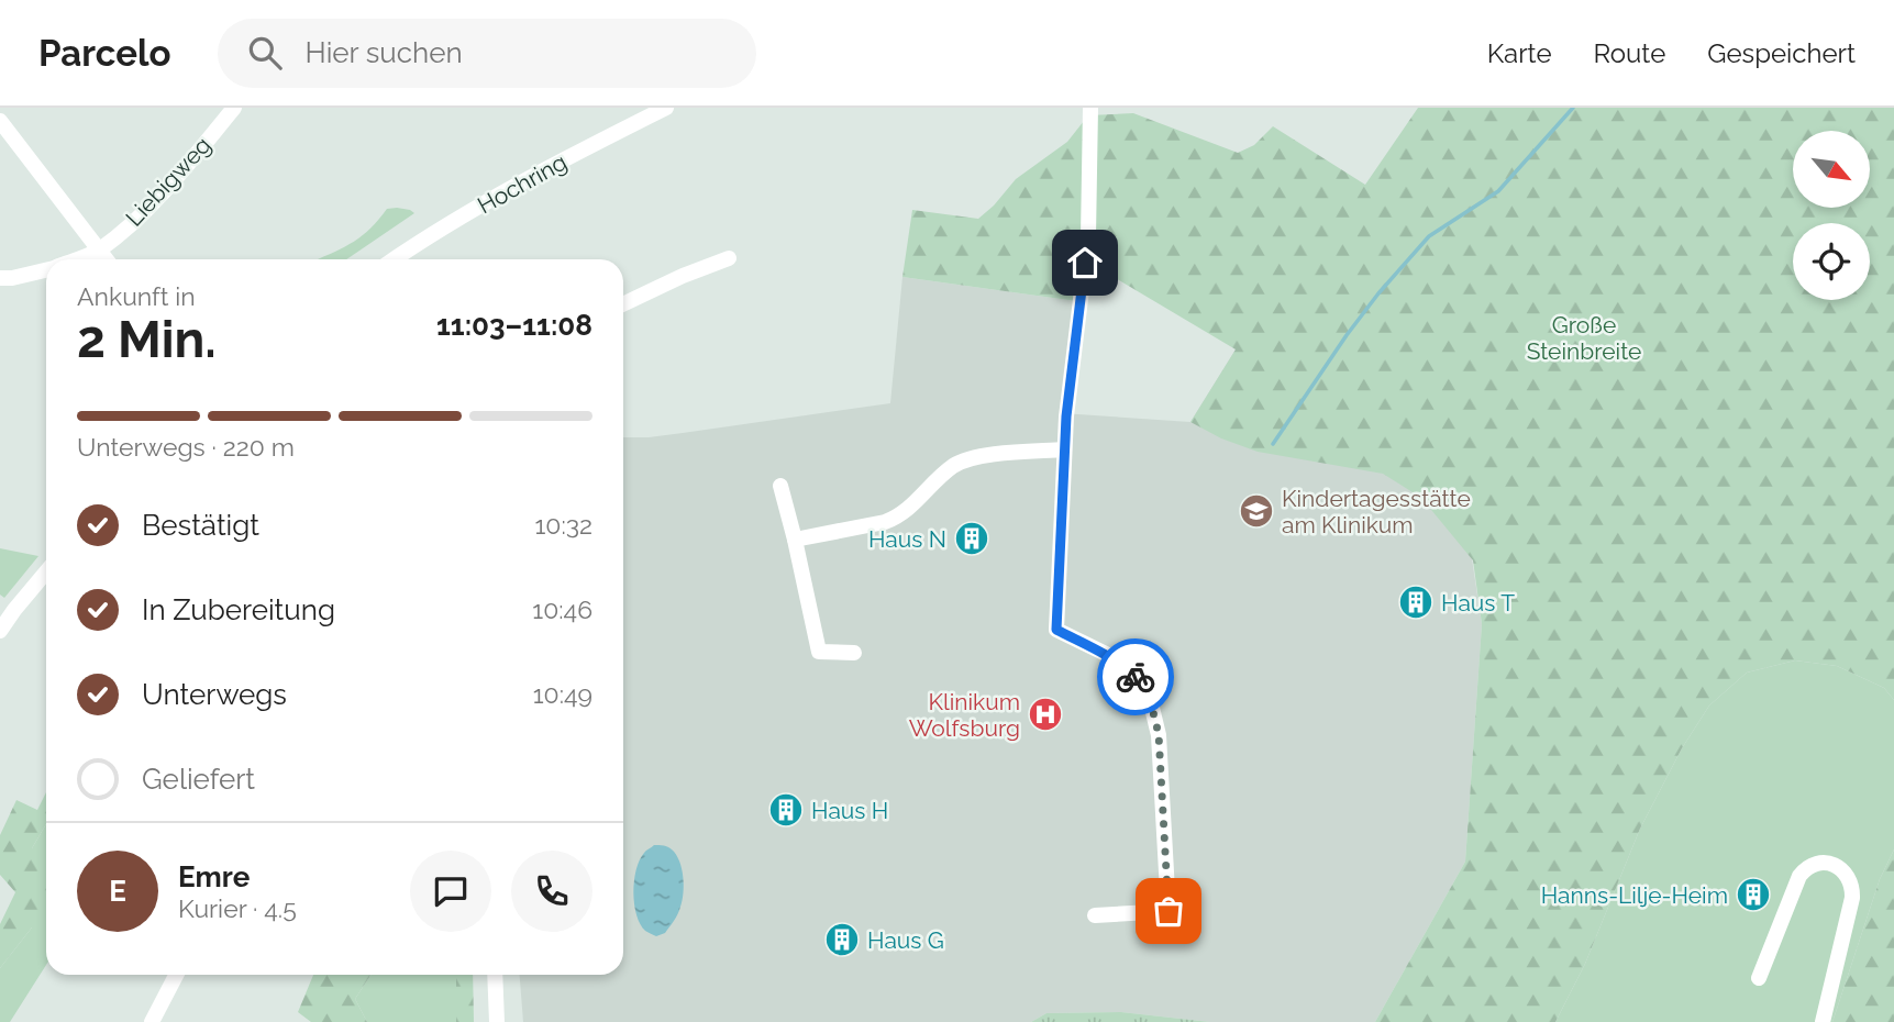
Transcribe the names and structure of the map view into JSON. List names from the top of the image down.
{
  "streets": {
    "street": ["Liebigweg", "Hochring"]
  },
  "parks": ["Große Steinbreite"],
  "places": {
    "school or university": ["Kindertagesstätte am Klinikum"],
    "building": [
      "Haus N",
      "Haus T",
      "Haus H",
      "Hanns-Lilje-Heim",
      "Haus G"
    ],
    "hospital": ["Klinikum Wolfsburg"]
  },
  "north": "bottom right",
  "page": {
    "header": "Parcelo",
    "search": "Hier suchen",
    "nav": ["Karte", "Route", "Gespeichert"],
    "heading": ["2 Min.", "Ankunft in", "11:03–11:08"],
    "panel": ["Emre", "Kurier · 4.5"],
    "bar": "Unterwegs · 220 m",
    "list": [
      ["Bestätigt", "10:32"],
      ["In Zubereitung", "10:46"],
      ["Unterwegs", "10:49"],
      "Geliefert"
    ],
    "round": "E"
  }
}
